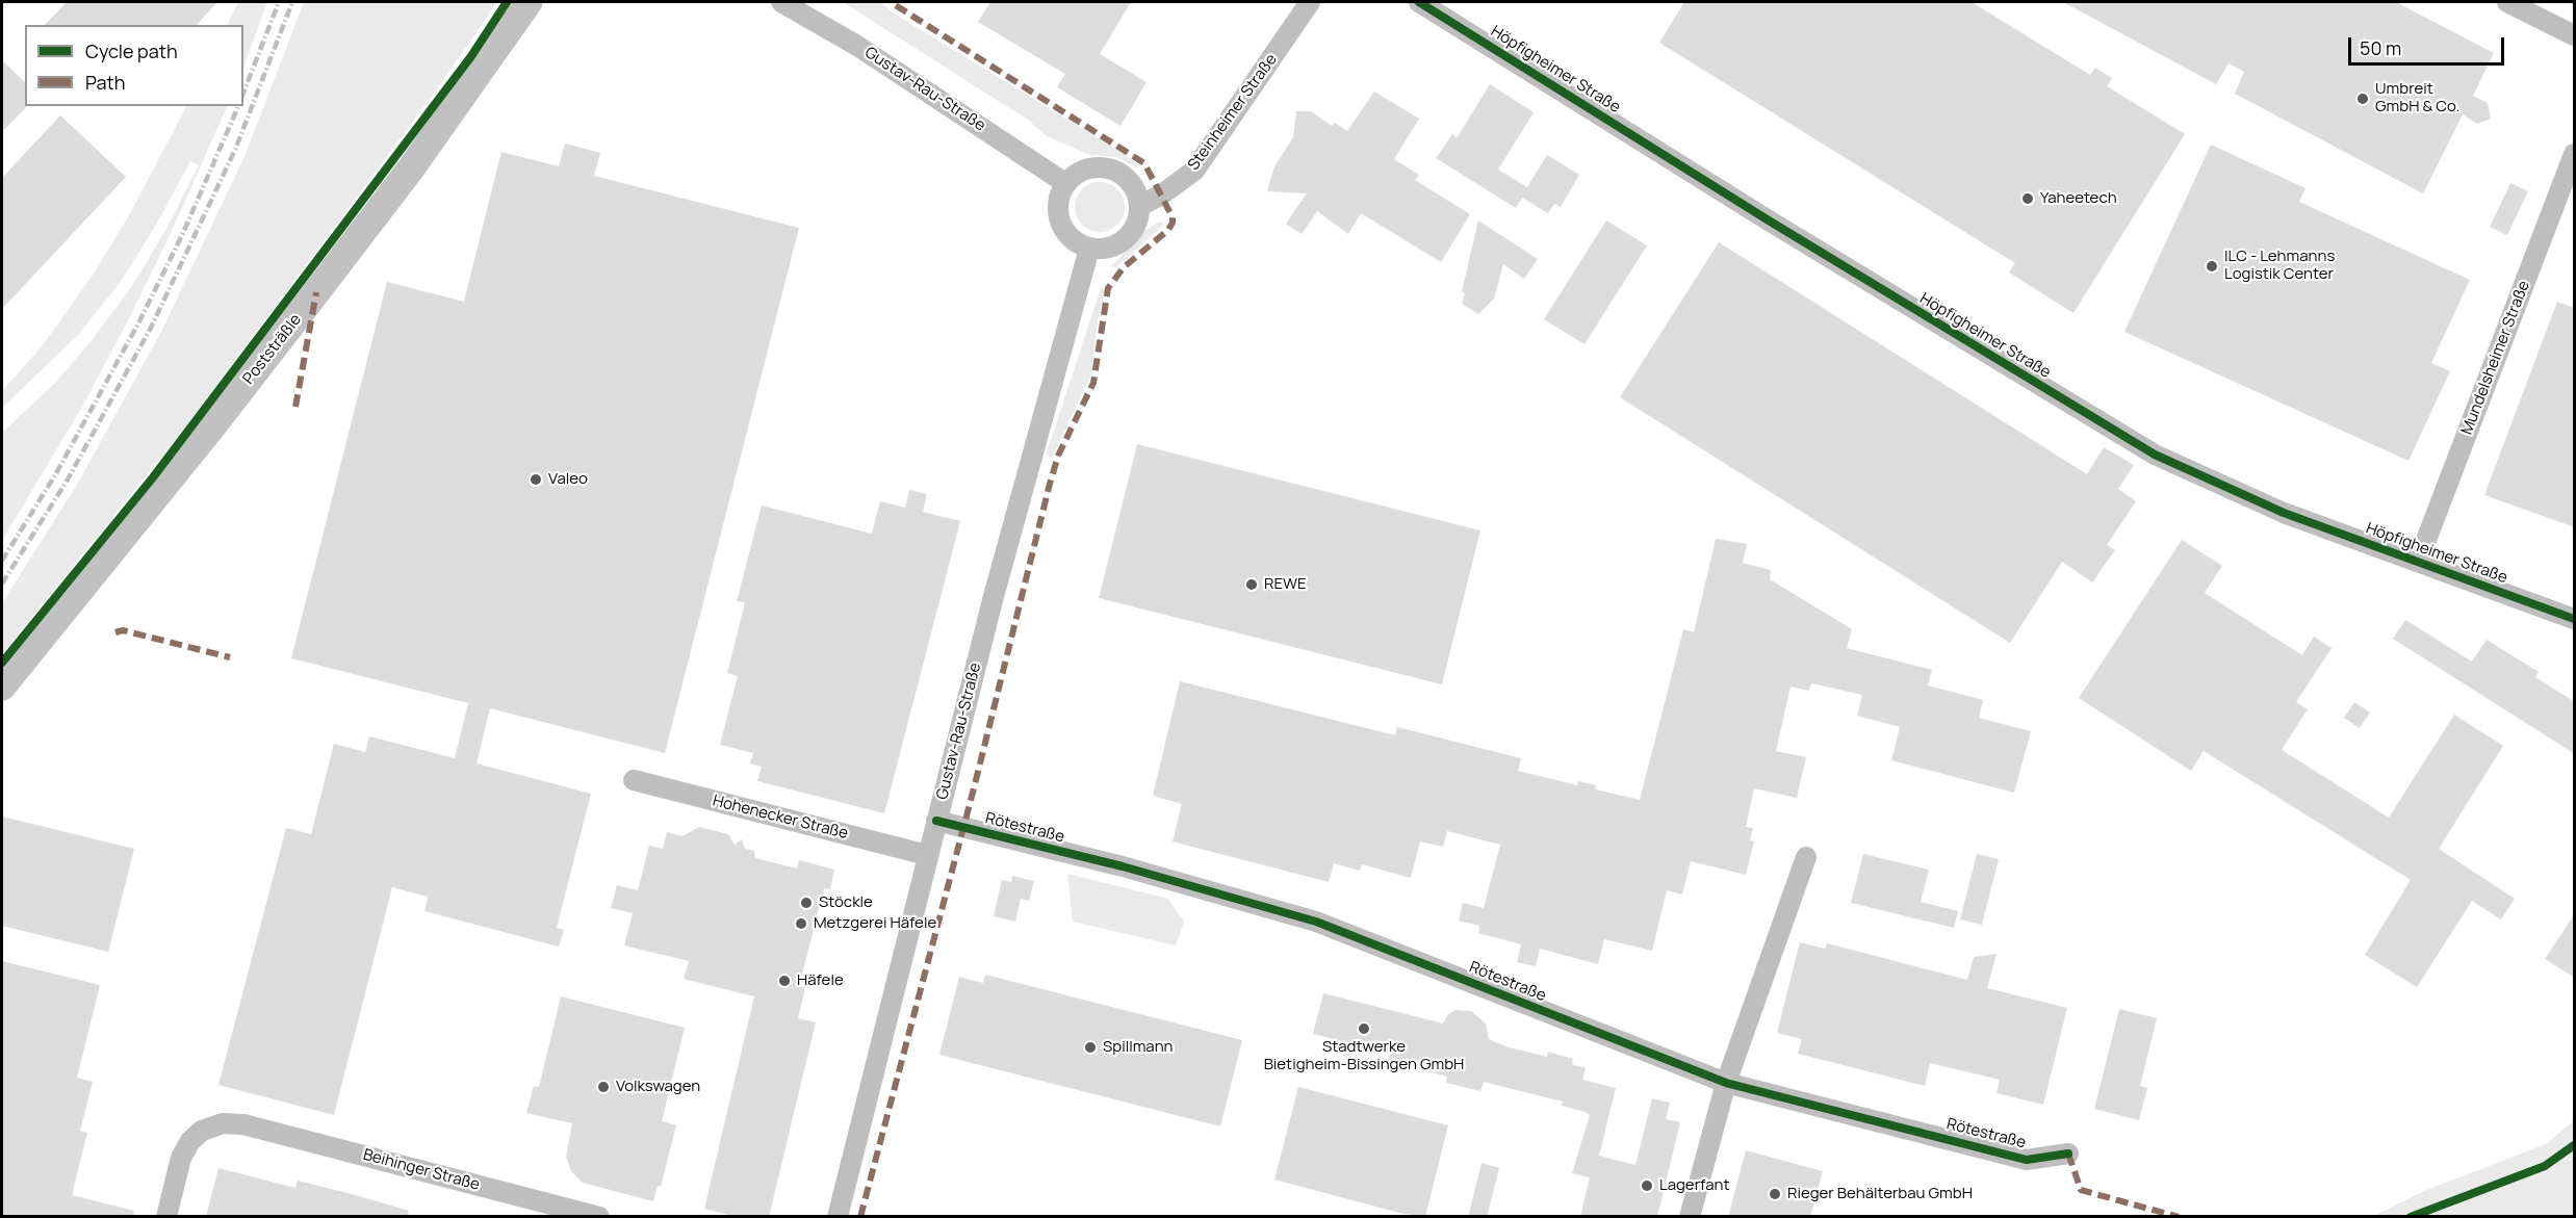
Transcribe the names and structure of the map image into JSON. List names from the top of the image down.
{
  "streets": {
    "main road": ["Poststräßle"],
    "street": [
      "Höpfigheimer Straße",
      "Gustav-Rau-Straße",
      "Steinheimer Straße",
      "Mundelsheimer Straße",
      "Hohenecker Straße",
      "Rötestraße",
      "Beihinger Straße"
    ]
  },
  "crossings": [
    ["Höpfigheimer Straße", "Mundelsheimer Straße"],
    ["Gustav-Rau-Straße", "Steinheimer Straße"],
    ["Gustav-Rau-Straße", "Hohenecker Straße"],
    ["Gustav-Rau-Straße", "Rötestraße"]
  ],
  "places": [
    "Umbreit GmbH & Co.",
    "Yaheetech",
    "ILC - Lehmanns Logistik Center",
    "Valeo",
    "REWE",
    "Stöckle",
    "Metzgerei Häfele",
    "Häfele",
    "Stadtwerke Bietigheim-Bissingen GmbH",
    "Spillmann",
    "Volkswagen",
    "Lagerfant",
    "Rieger Behälterbau GmbH"
  ],
  "legend": ["Cycle path", "Path"],
  "scale_bar": "50 m"
}
